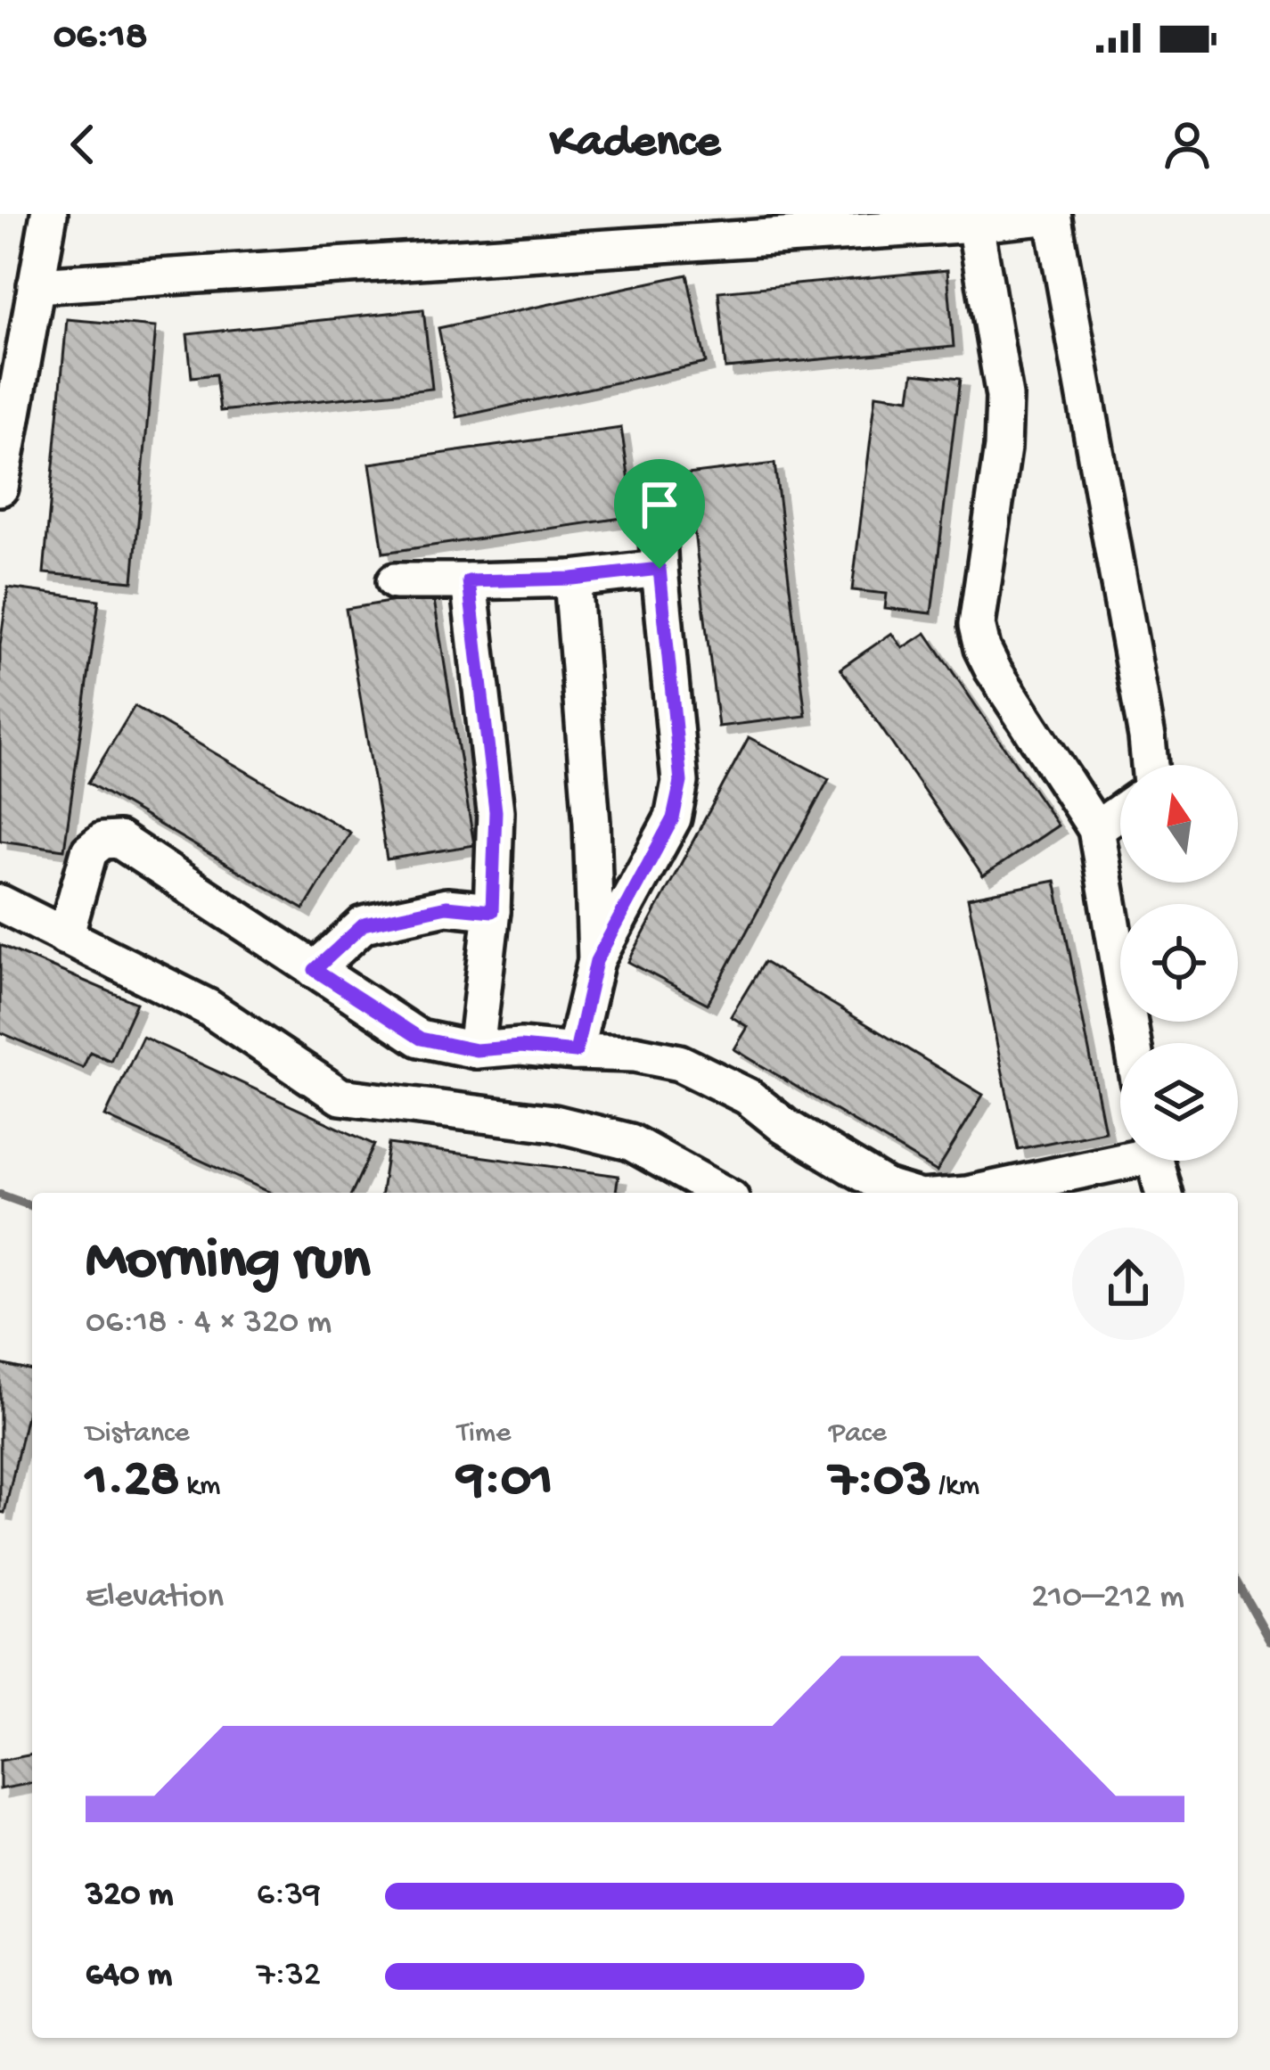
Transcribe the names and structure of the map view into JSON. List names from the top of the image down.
{
  "north": "top",
  "page": {
    "status": "06:18",
    "header": "Kadence",
    "heading": ["Morning run", "06:18 · 4 × 320 m"],
    "stats": [
      ["Distance", "1.28 km"],
      ["Time", "9:01"],
      ["Pace", "7:03 /km"]
    ],
    "chart": ["Elevation", "210–212 m"],
    "list": [
      {
        "name": "320 m",
        "note": "6:39"
      },
      {
        "name": "640 m",
        "note": "7:32"
      }
    ]
  }
}
